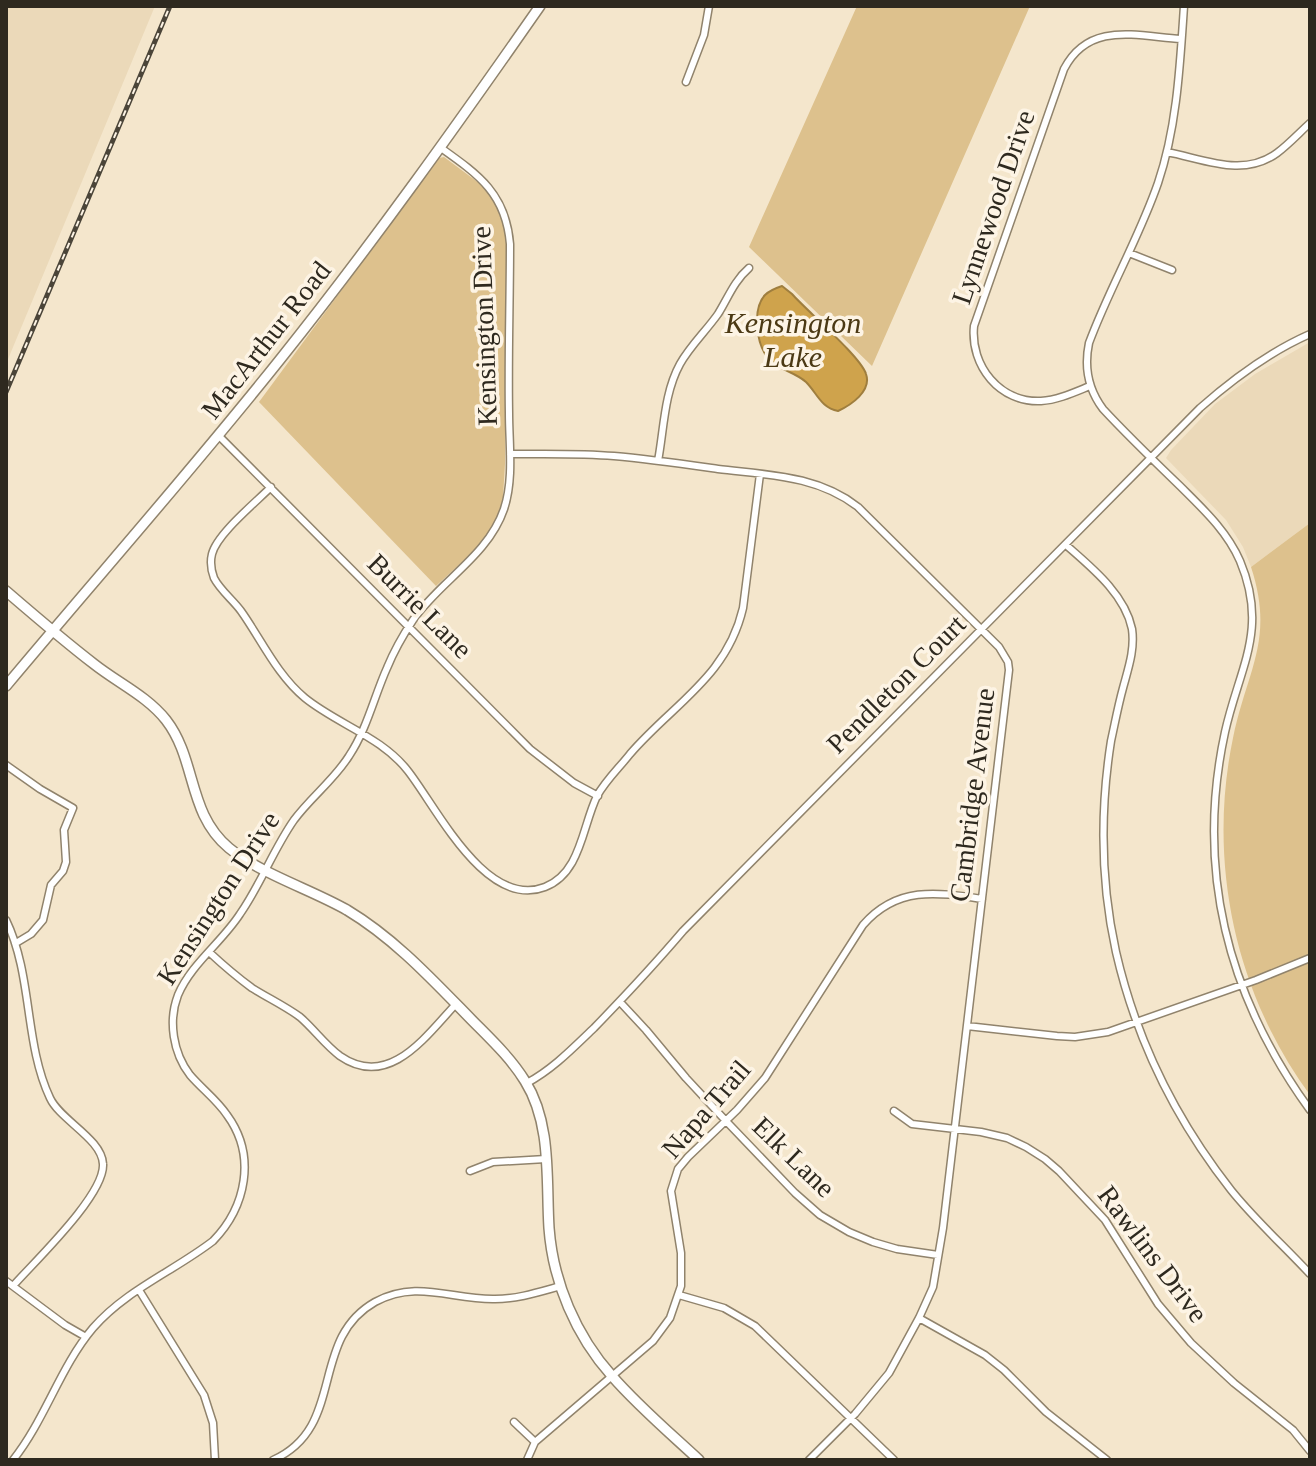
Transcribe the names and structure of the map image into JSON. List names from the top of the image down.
{
  "streets": {
    "street": [
      "Lynnewood Drive",
      "Kensington Drive",
      "MacArthur Road",
      "Burrie Lane",
      "Pendleton Court",
      "Cambridge Avenue",
      "Napa Trail",
      "Elk Lane",
      "Rawlins Drive"
    ]
  },
  "crossings": [
    ["Kensington Drive", "MacArthur Road"],
    ["Kensington Drive", "Burrie Lane"],
    ["Kensington Drive", "Cambridge Avenue"],
    ["MacArthur Road", "Burrie Lane"],
    ["Pendleton Court", "Cambridge Avenue"],
    ["Pendleton Court", "Elk Lane"],
    ["Cambridge Avenue", "Napa Trail"],
    ["Cambridge Avenue", "Elk Lane"],
    ["Cambridge Avenue", "Rawlins Drive"],
    ["Napa Trail", "Elk Lane"]
  ],
  "water": ["Kensington Lake"]
}
